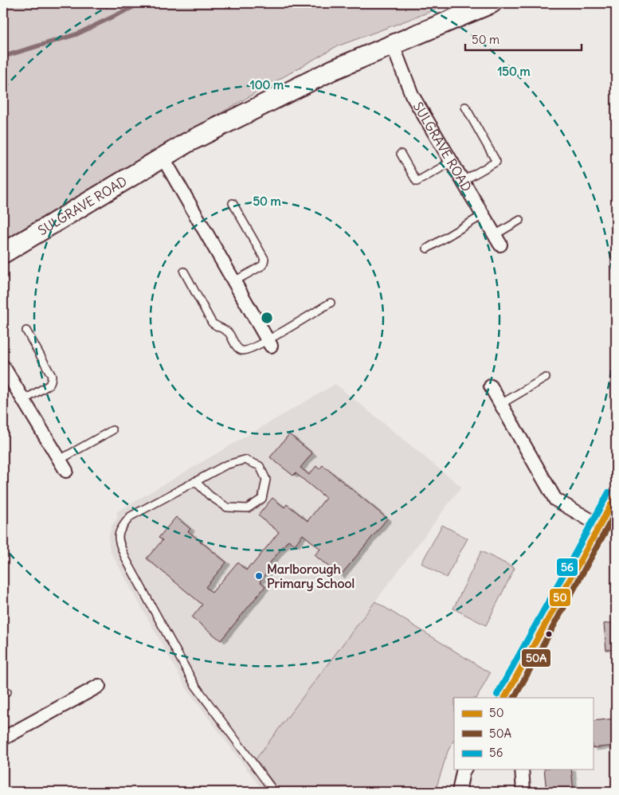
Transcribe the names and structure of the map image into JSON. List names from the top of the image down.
{
  "streets": {
    "street": ["SULGRAVE ROAD"]
  },
  "places": ["Marlborough Primary School"],
  "lines": ["transit line 56", "transit line 50", "transit line 50A"],
  "legend": ["50", "50A", "56"],
  "scale_bar": "50 m",
  "rings": ["150 m", "100 m", "50 m"]
}
